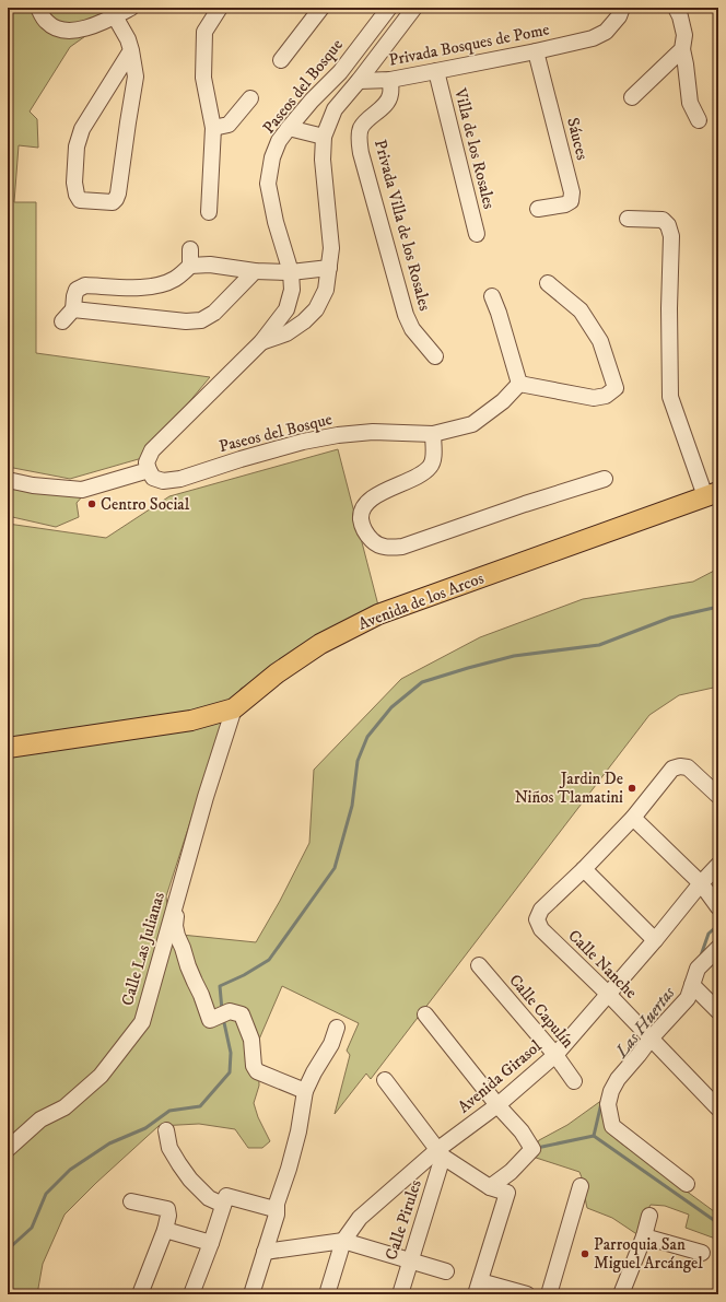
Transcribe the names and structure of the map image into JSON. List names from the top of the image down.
{
  "streets": {
    "main road": ["Avenida de los Arcos"],
    "street": [
      "Privada Bosques de Pome",
      "Paseos del Bosque",
      "Sáuces",
      "Villa de los Rosales",
      "Privada Villa de los Rosales",
      "Calle Las Julianas",
      "Calle Nanche",
      "Calle Capulín",
      "Avenida Girasol",
      "Calle Pirules"
    ]
  },
  "crossings": [
    ["Privada Bosques de Pome", "Paseos del Bosque"],
    ["Privada Bosques de Pome", "Sáuces"],
    ["Privada Bosques de Pome", "Villa de los Rosales"],
    ["Privada Bosques de Pome", "Privada Villa de los Rosales"],
    ["Avenida de los Arcos", "Calle Las Julianas"],
    ["Calle Nanche", "Avenida Girasol"],
    ["Calle Capulín", "Avenida Girasol"],
    ["Avenida Girasol", "Calle Pirules"]
  ],
  "water": ["Las Huertas"],
  "places": ["Centro Social", "Jardin De Niños Tlamatini", "Parroquia San Miguel Arcángel"]
}
